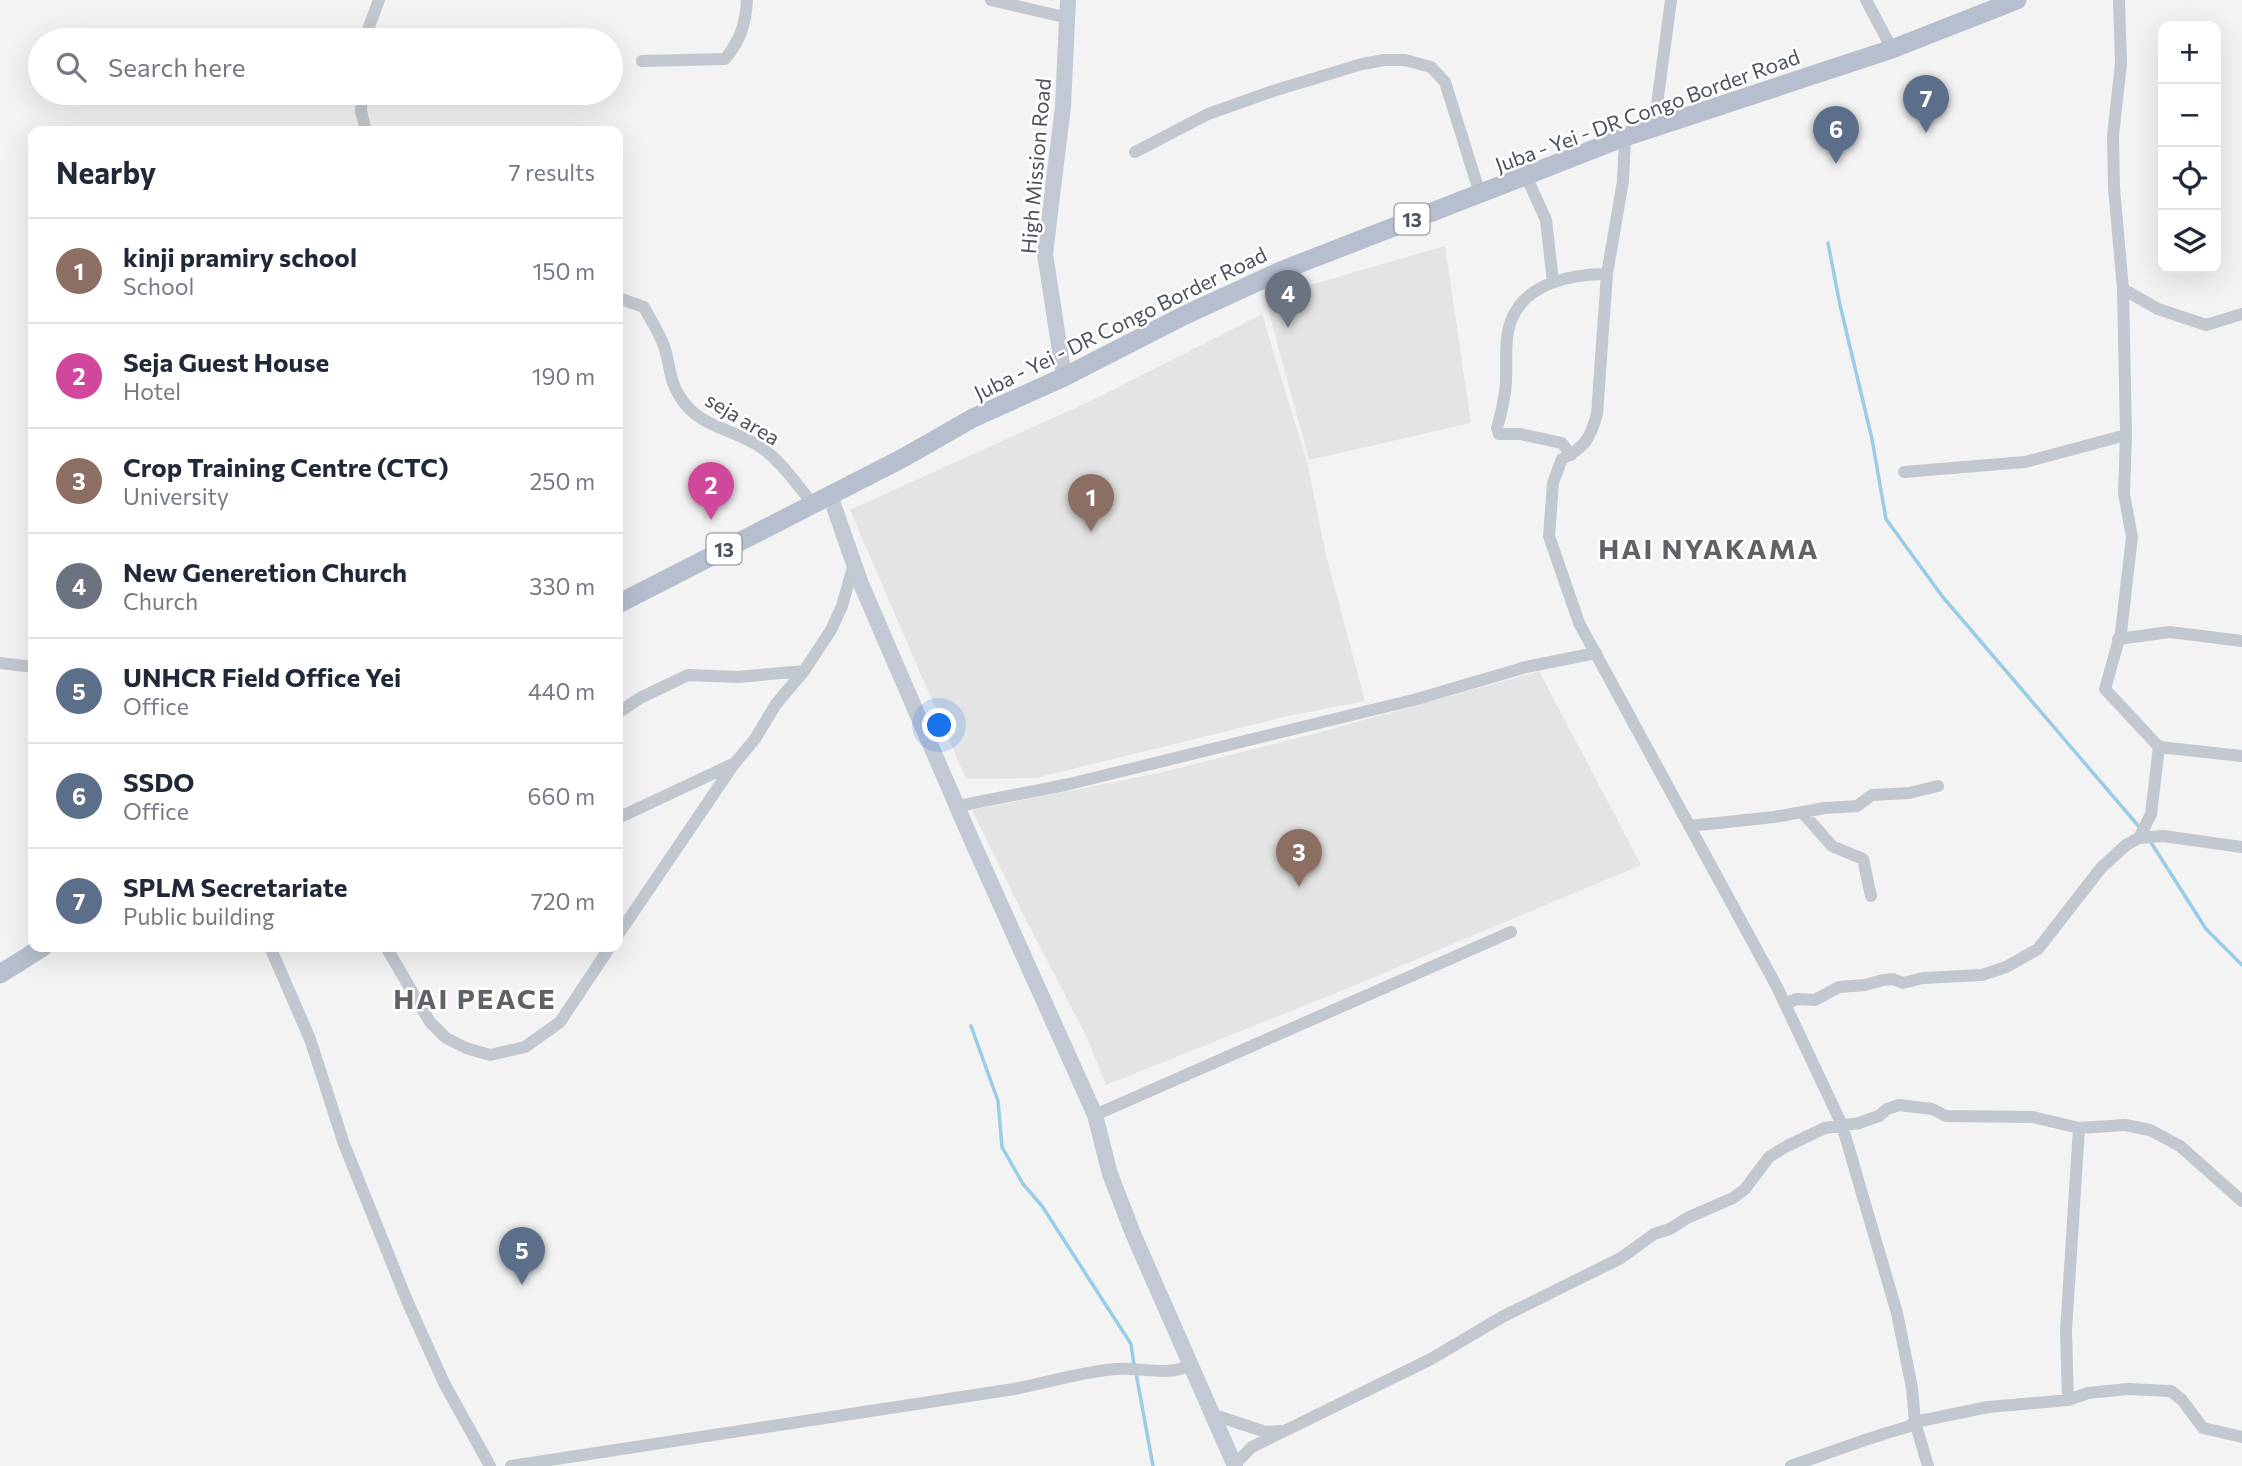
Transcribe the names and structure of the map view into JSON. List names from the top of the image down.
{
  "streets": {
    "main road": ["Juba - Yei - DR Congo Border Road", "13"],
    "street": ["High Mission Road", "seja area"]
  },
  "crossings": [
    ["Juba - Yei - DR Congo Border Road", "High Mission Road"],
    ["Juba - Yei - DR Congo Border Road", "seja area"]
  ],
  "districts": ["HAI NYAKAMA", "HAI PEACE"],
  "page": {
    "map_buttons": ["+", "−"],
    "search": "Search here",
    "pins": [
      "7",
      "6",
      "4",
      "2",
      "1",
      "3",
      "5"
    ],
    "heading": ["Nearby", "7 results"],
    "list": [
      {
        "mark": "1",
        "name": "kinji pramiry school",
        "note": "School",
        "value": "150 m"
      },
      {
        "mark": "2",
        "name": "Seja Guest House",
        "note": "Hotel",
        "value": "190 m"
      },
      {
        "mark": "3",
        "name": "Crop Training Centre (CTC)",
        "note": "University",
        "value": "250 m"
      },
      {
        "mark": "4",
        "name": "New Generetion Church",
        "note": "Church",
        "value": "330 m"
      },
      {
        "mark": "5",
        "name": "UNHCR Field Office Yei",
        "note": "Office",
        "value": "440 m"
      },
      {
        "mark": "6",
        "name": "SSDO",
        "note": "Office",
        "value": "660 m"
      },
      {
        "mark": "7",
        "name": "SPLM Secretariate",
        "note": "Public building",
        "value": "720 m"
      }
    ]
  }
}
